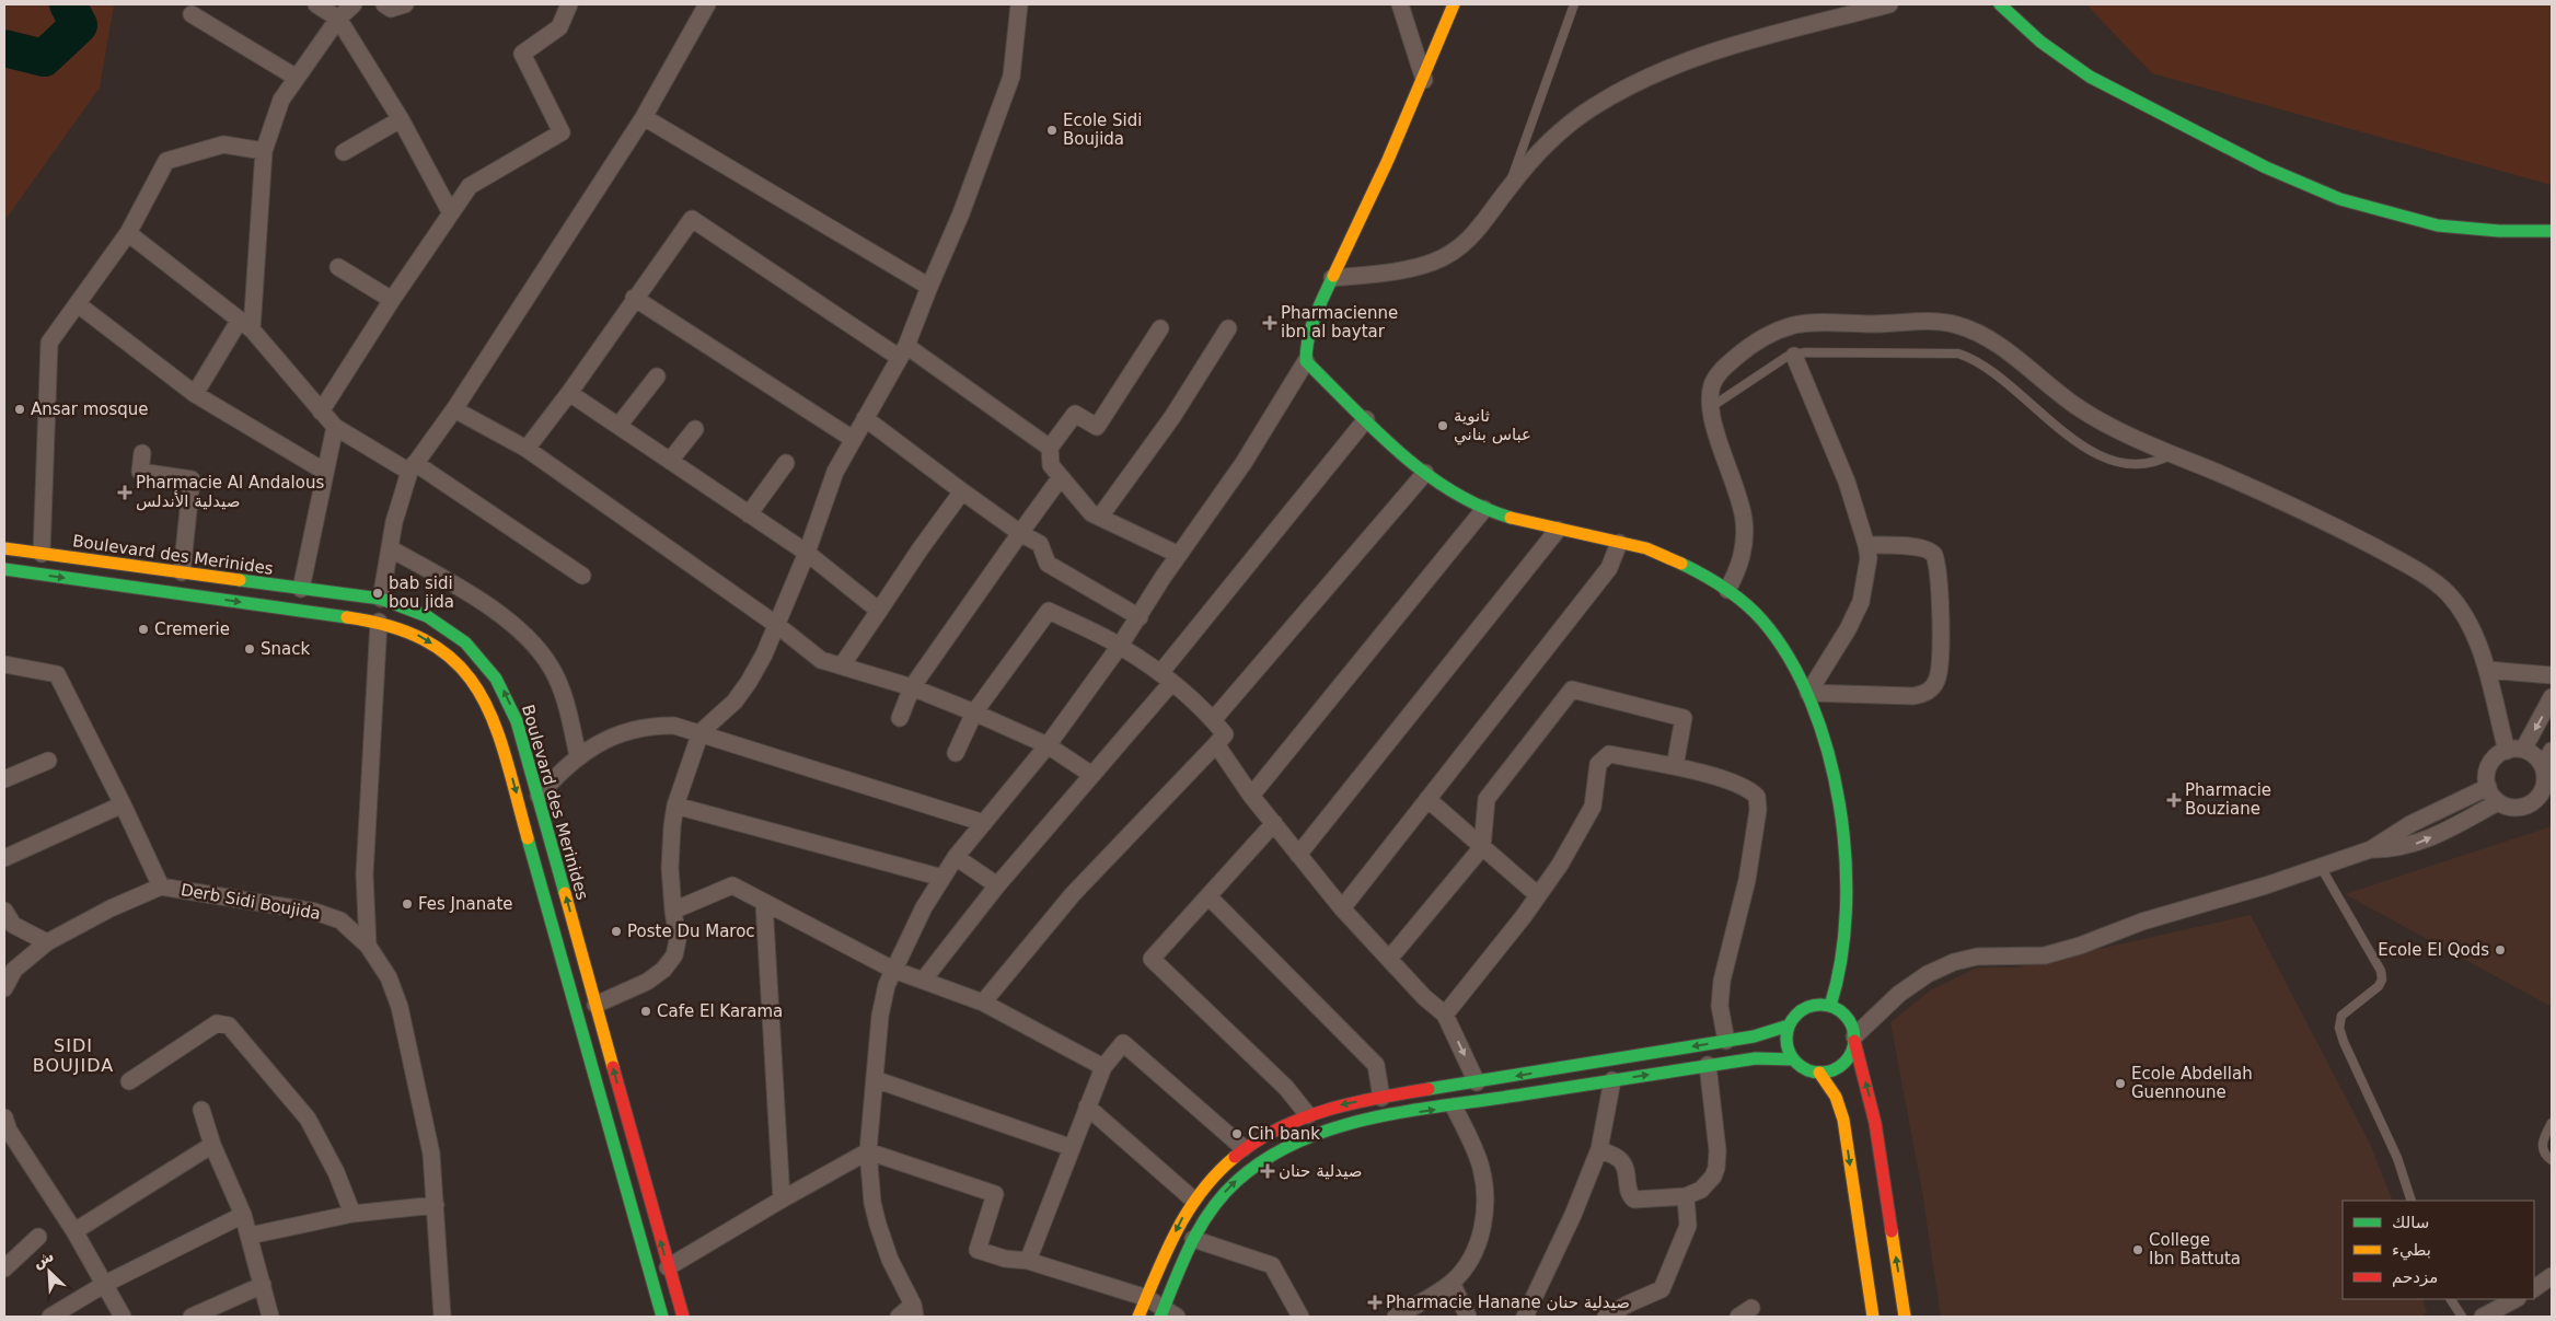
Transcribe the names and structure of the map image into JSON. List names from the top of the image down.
{
  "streets": {
    "main road": ["Boulevard des Merinides"],
    "street": ["Derb Sidi Boujida"]
  },
  "districts": ["SIDI BOUJIDA"],
  "places": {
    "other": [
      "Ecole Sidi Boujida",
      "Ansar mosque",
      "ثانوية عباس بناني",
      "bab sidi bou jida",
      "Cremerie",
      "Snack",
      "Fes Jnanate",
      "Poste Du Maroc",
      "Ecole El Qods",
      "Cafe El Karama",
      "Ecole Abdellah Guennoune",
      "Cih bank",
      "College Ibn Battuta"
    ],
    "health": [
      "Pharmacienne ibn al baytar",
      "Pharmacie Al Andalous صيدلية الأندلس",
      "Pharmacie Bouziane",
      "صيدلية حنان",
      "Pharmacie Hanane صيدلية حنان"
    ]
  },
  "legend": ["سالك", "بطيء", "مزدحم"],
  "north": "top left"
}
